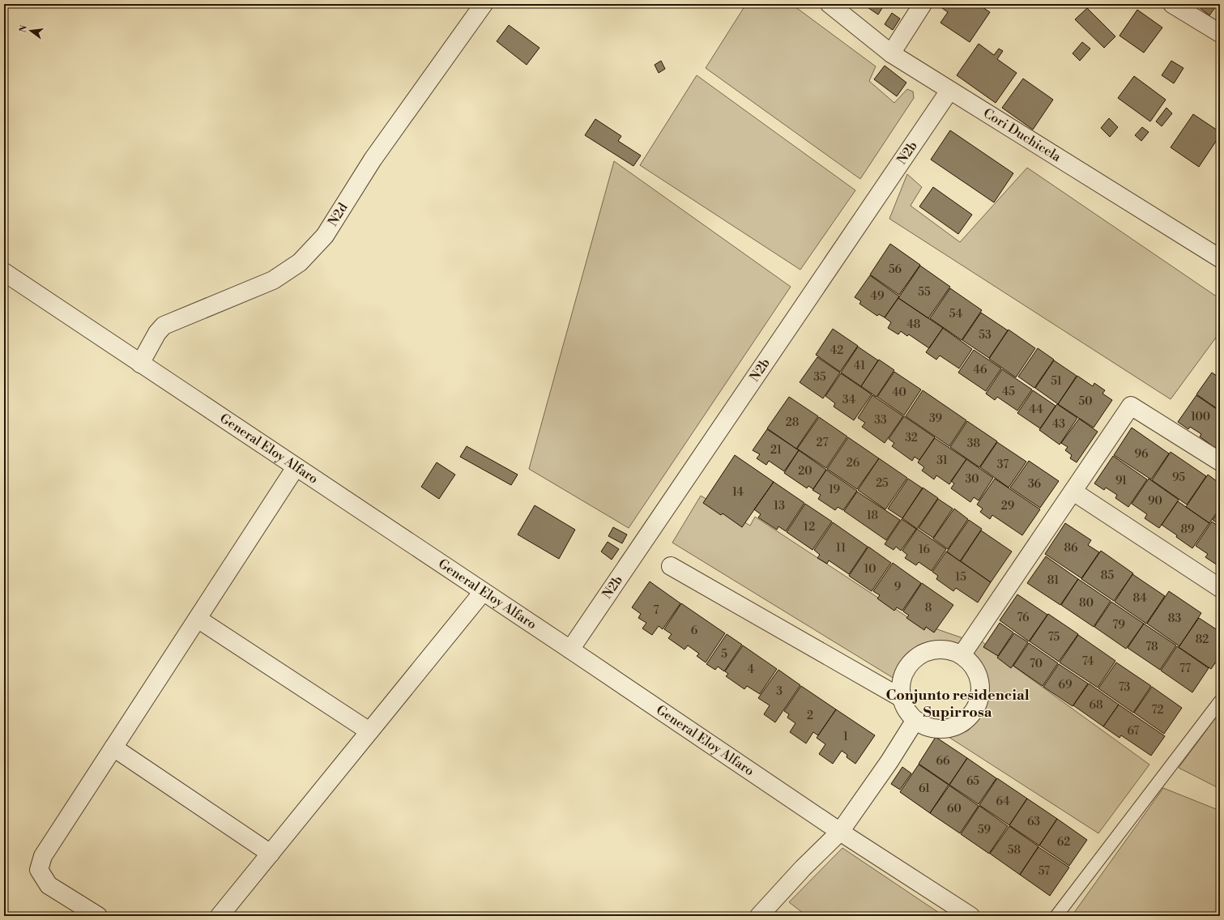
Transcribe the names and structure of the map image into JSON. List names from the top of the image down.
{
  "streets": {
    "street": [
      "Cori Duchicela",
      "N2b",
      "N2d",
      "General Eloy Alfaro"
    ]
  },
  "crossings": [
    ["Cori Duchicela", "N2b"],
    ["N2b", "General Eloy Alfaro"],
    ["N2d", "General Eloy Alfaro"]
  ],
  "districts": ["Conjunto residencial Supirrosa"],
  "house_numbers": [
    "56",
    "55",
    "49",
    "54",
    "48",
    "53",
    "42",
    "41",
    "46",
    "35",
    "51",
    "45",
    "40",
    "34",
    "50",
    "44",
    "100",
    "39",
    "33",
    "28",
    "43",
    "32",
    "27",
    "38",
    "21",
    "96",
    "31",
    "26",
    "37",
    "20",
    "95",
    "30",
    "91",
    "25",
    "36",
    "19",
    "14",
    "90",
    "13",
    "29",
    "18",
    "12",
    "89",
    "11",
    "86",
    "16",
    "10",
    "85",
    "15",
    "81",
    "9",
    "84",
    "80",
    "8",
    "7",
    "76",
    "83",
    "79",
    "6",
    "75",
    "82",
    "78",
    "5",
    "74",
    "70",
    "77",
    "4",
    "69",
    "73",
    "3",
    "68",
    "72",
    "2",
    "67",
    "1",
    "66",
    "65",
    "61",
    "64",
    "60",
    "63",
    "59",
    "62",
    "58",
    "57"
  ],
  "north": "left"
}
